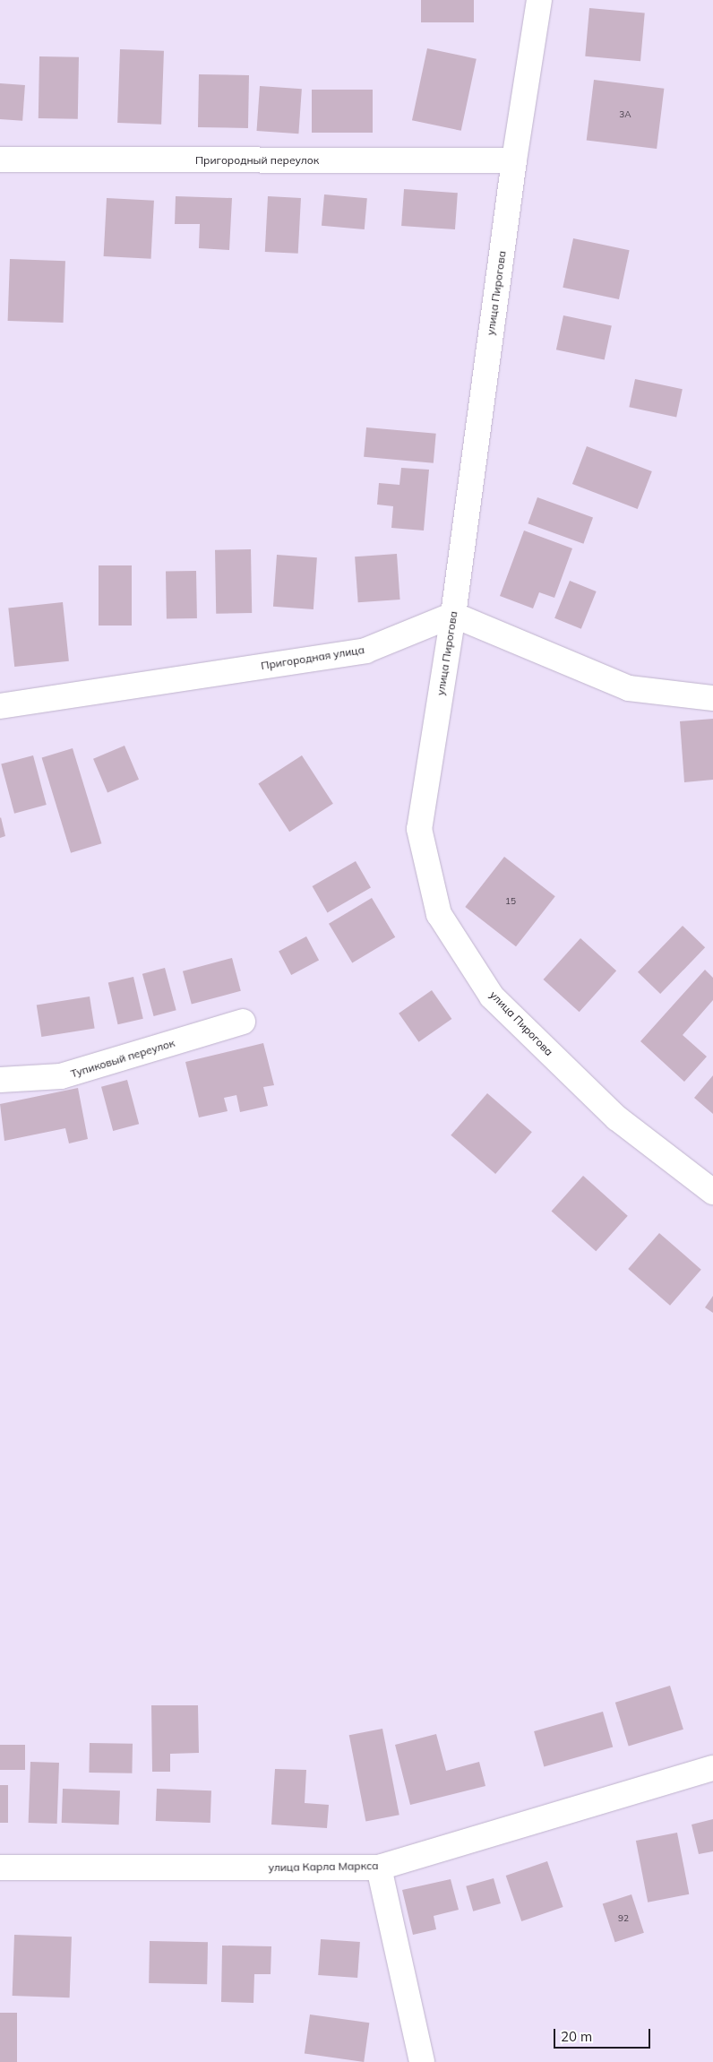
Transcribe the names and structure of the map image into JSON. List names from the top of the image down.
{
  "streets": {
    "street": [
      "Пригородный переулок",
      "улица Пирогова",
      "Пригородная улица",
      "Тупиковый переулок",
      "улица Карла Маркса"
    ]
  },
  "crossings": [
    ["Пригородный переулок", "улица Пирогова"],
    ["улица Пирогова", "Пригородная улица"]
  ],
  "house_numbers": ["3А", "15", "92"],
  "scale_bar": "20 m"
}
